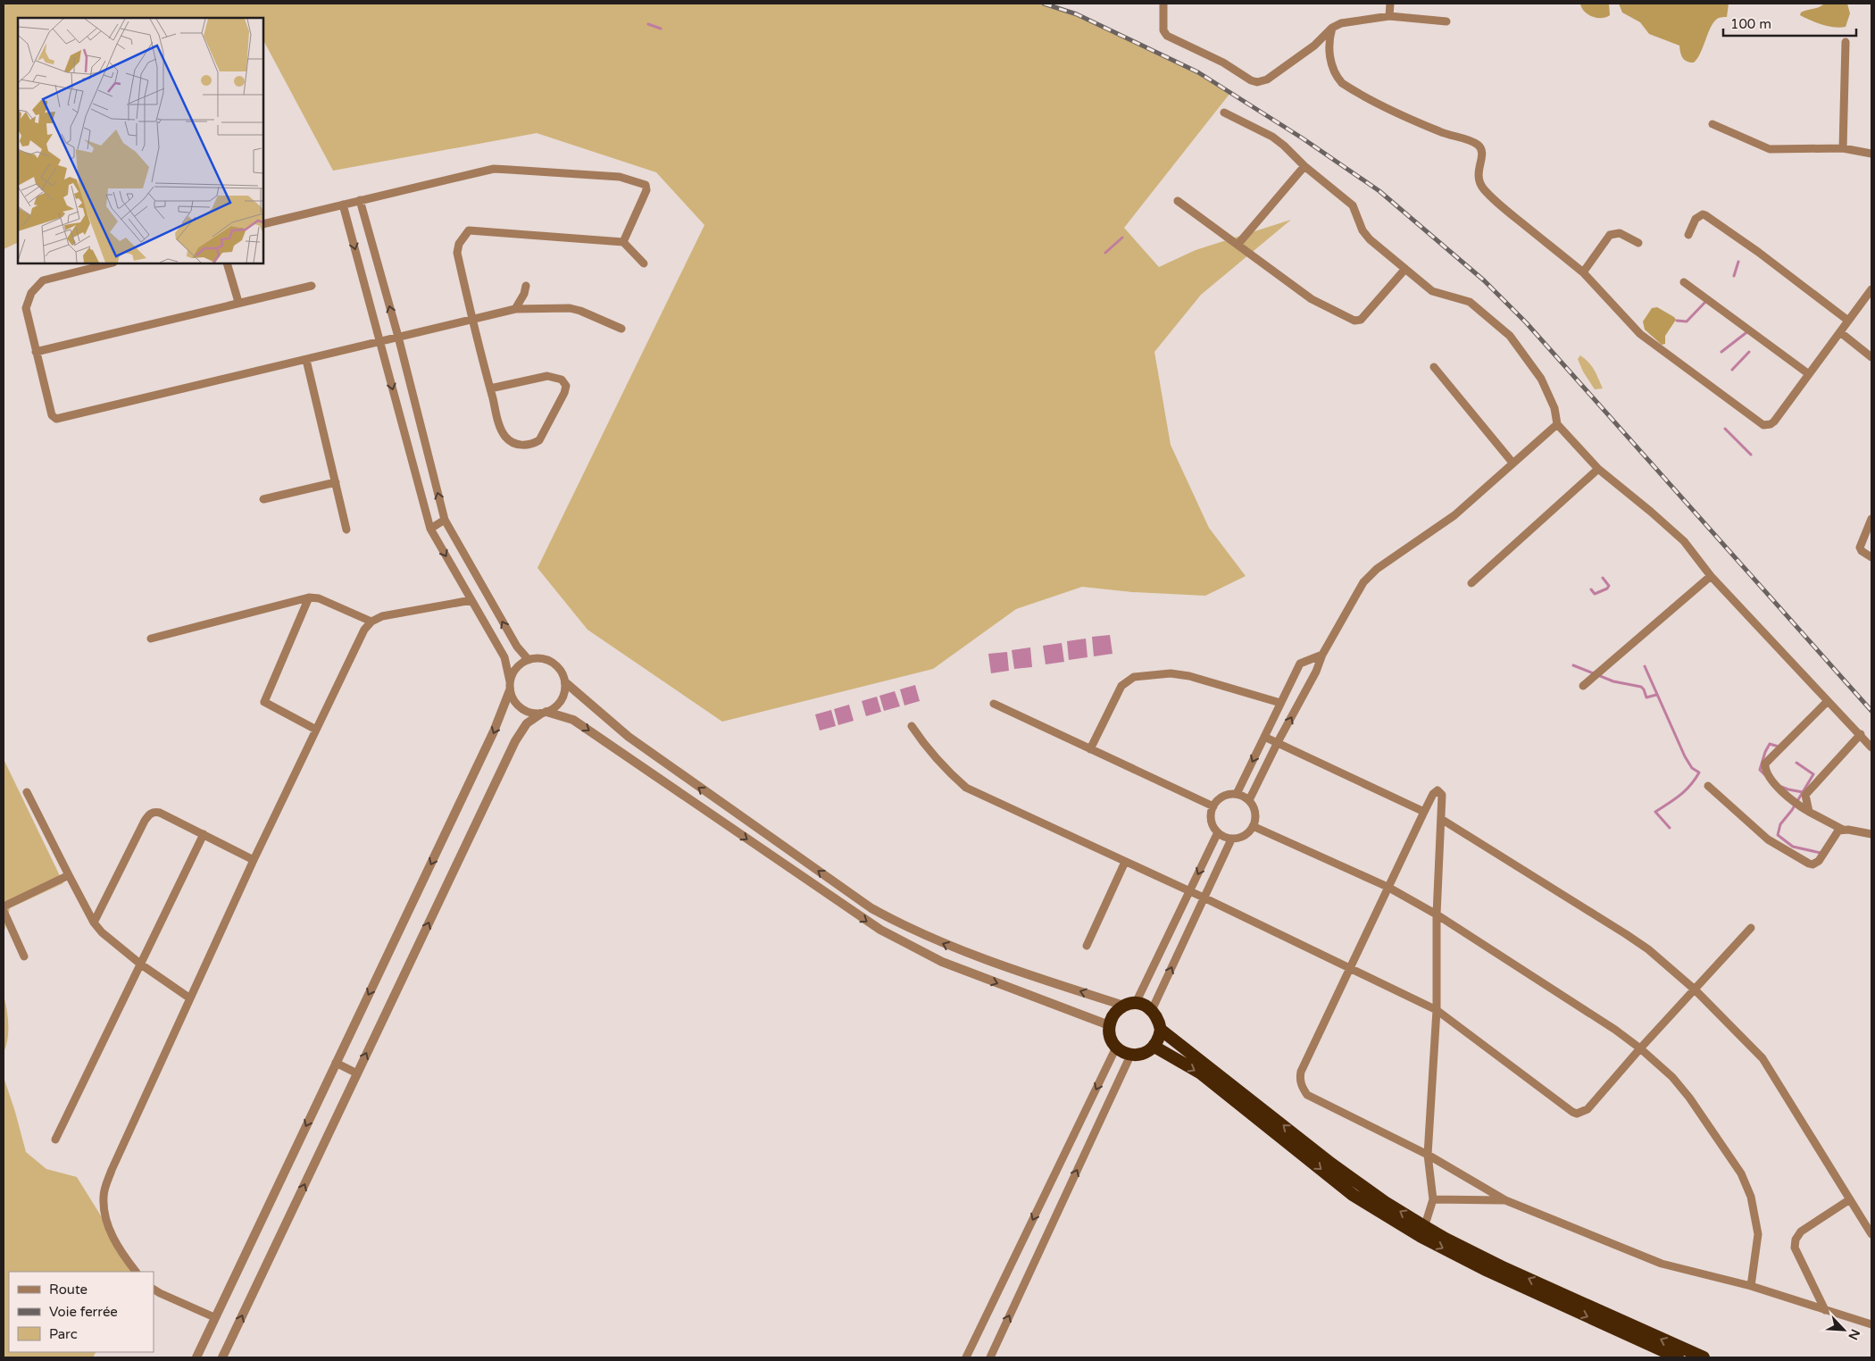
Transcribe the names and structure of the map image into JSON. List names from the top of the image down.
{
  "legend": ["Route", "Voie ferrée", "Parc"],
  "scale_bar": "100 m",
  "north": "bottom right"
}
